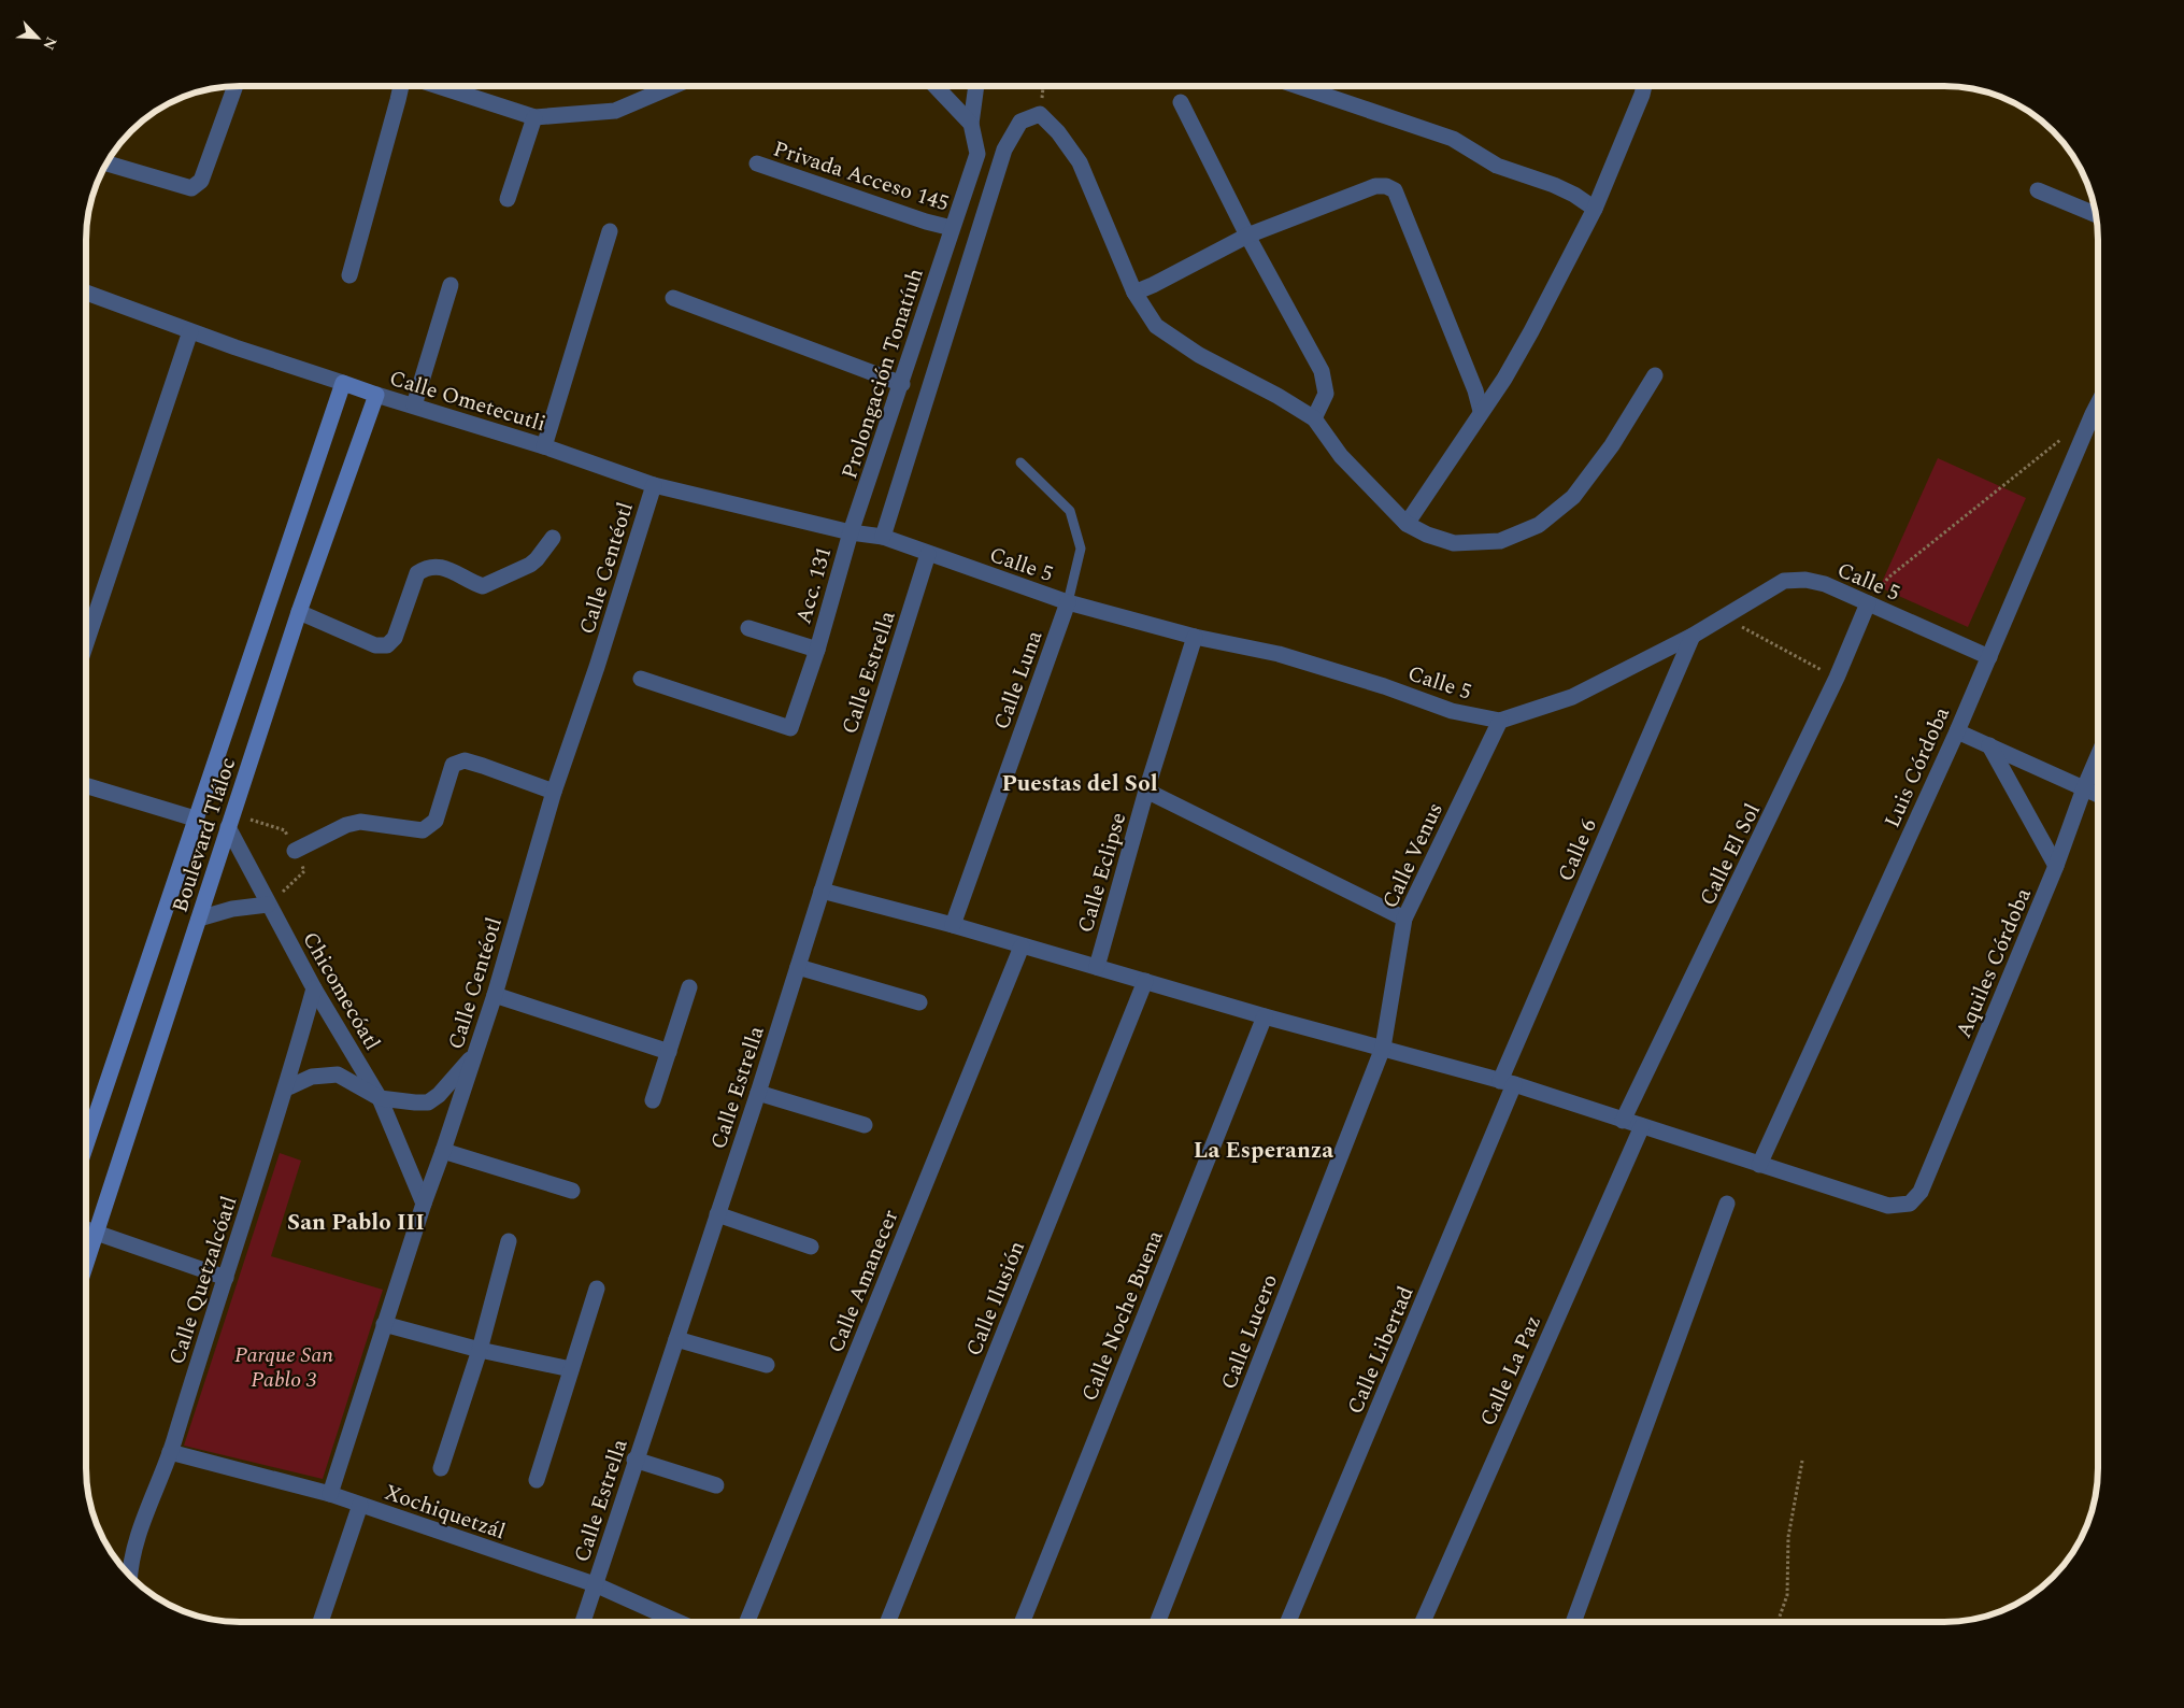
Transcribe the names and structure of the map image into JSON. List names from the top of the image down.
{
  "streets": {
    "street": [
      "Privada Acceso 145",
      "Prolongación Tonatíuh",
      "Calle Ometecutli",
      "Calle 5",
      "Calle Centéotl",
      "Acc. 131",
      "Calle Estrella",
      "Calle Luna",
      "Luis Córdoba",
      "Boulevard Tláloc",
      "Calle 6",
      "Calle El Sol",
      "Calle Venus",
      "Calle Eclipse",
      "Aquiles Córdoba",
      "Chicomecóatl",
      "Calle Quetzalcóatl",
      "Calle Amanecer",
      "Calle Ilusión",
      "Calle Noche Buena",
      "Calle Lucero",
      "Calle Libertad",
      "Calle La Paz",
      "Xochiquetzál"
    ]
  },
  "crossings": [
    ["Privada Acceso 145", "Prolongación Tonatíuh"],
    ["Prolongación Tonatíuh", "Calle Ometecutli"],
    ["Prolongación Tonatíuh", "Calle 5"],
    ["Prolongación Tonatíuh", "Acc. 131"],
    ["Calle Ometecutli", "Calle 5"],
    ["Calle Ometecutli", "Calle Centéotl"],
    ["Calle Ometecutli", "Acc. 131"],
    ["Calle Ometecutli", "Boulevard Tláloc"],
    ["Calle 5", "Acc. 131"],
    ["Calle 5", "Calle Estrella"],
    ["Calle 5", "Calle Luna"],
    ["Calle 5", "Luis Córdoba"],
    ["Calle 5", "Calle 6"],
    ["Calle 5", "Calle El Sol"],
    ["Calle 5", "Calle Venus"],
    ["Calle 5", "Calle Eclipse"],
    ["Calle Centéotl", "Chicomecóatl"],
    ["Calle Centéotl", "Xochiquetzál"],
    ["Calle Estrella", "Xochiquetzál"],
    ["Luis Córdoba", "Aquiles Córdoba"],
    ["Boulevard Tláloc", "Chicomecóatl"],
    ["Calle 6", "Calle Libertad"],
    ["Calle Venus", "Calle Lucero"],
    ["Chicomecóatl", "Calle Quetzalcóatl"],
    ["Calle Quetzalcóatl", "Xochiquetzál"]
  ],
  "districts": ["Puestas del Sol", "La Esperanza", "San Pablo III"],
  "parks": ["Parque San Pablo 3"],
  "north": "bottom right"
}
